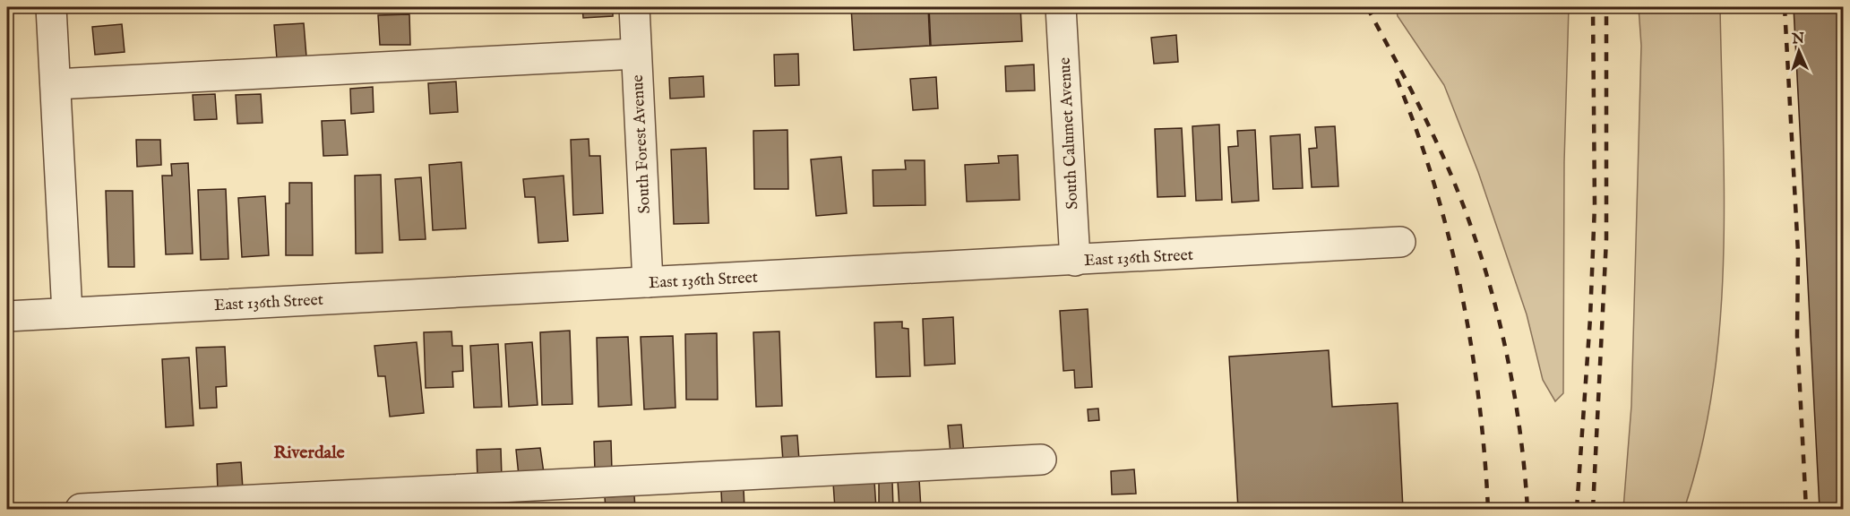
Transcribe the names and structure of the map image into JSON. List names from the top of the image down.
{
  "streets": {
    "street": ["South Calumet Avenue", "South Forest Avenue", "East 136th Street"]
  },
  "crossings": [
    ["South Calumet Avenue", "East 136th Street"],
    ["South Forest Avenue", "East 136th Street"]
  ],
  "districts": ["Riverdale"],
  "north": "top"
}
